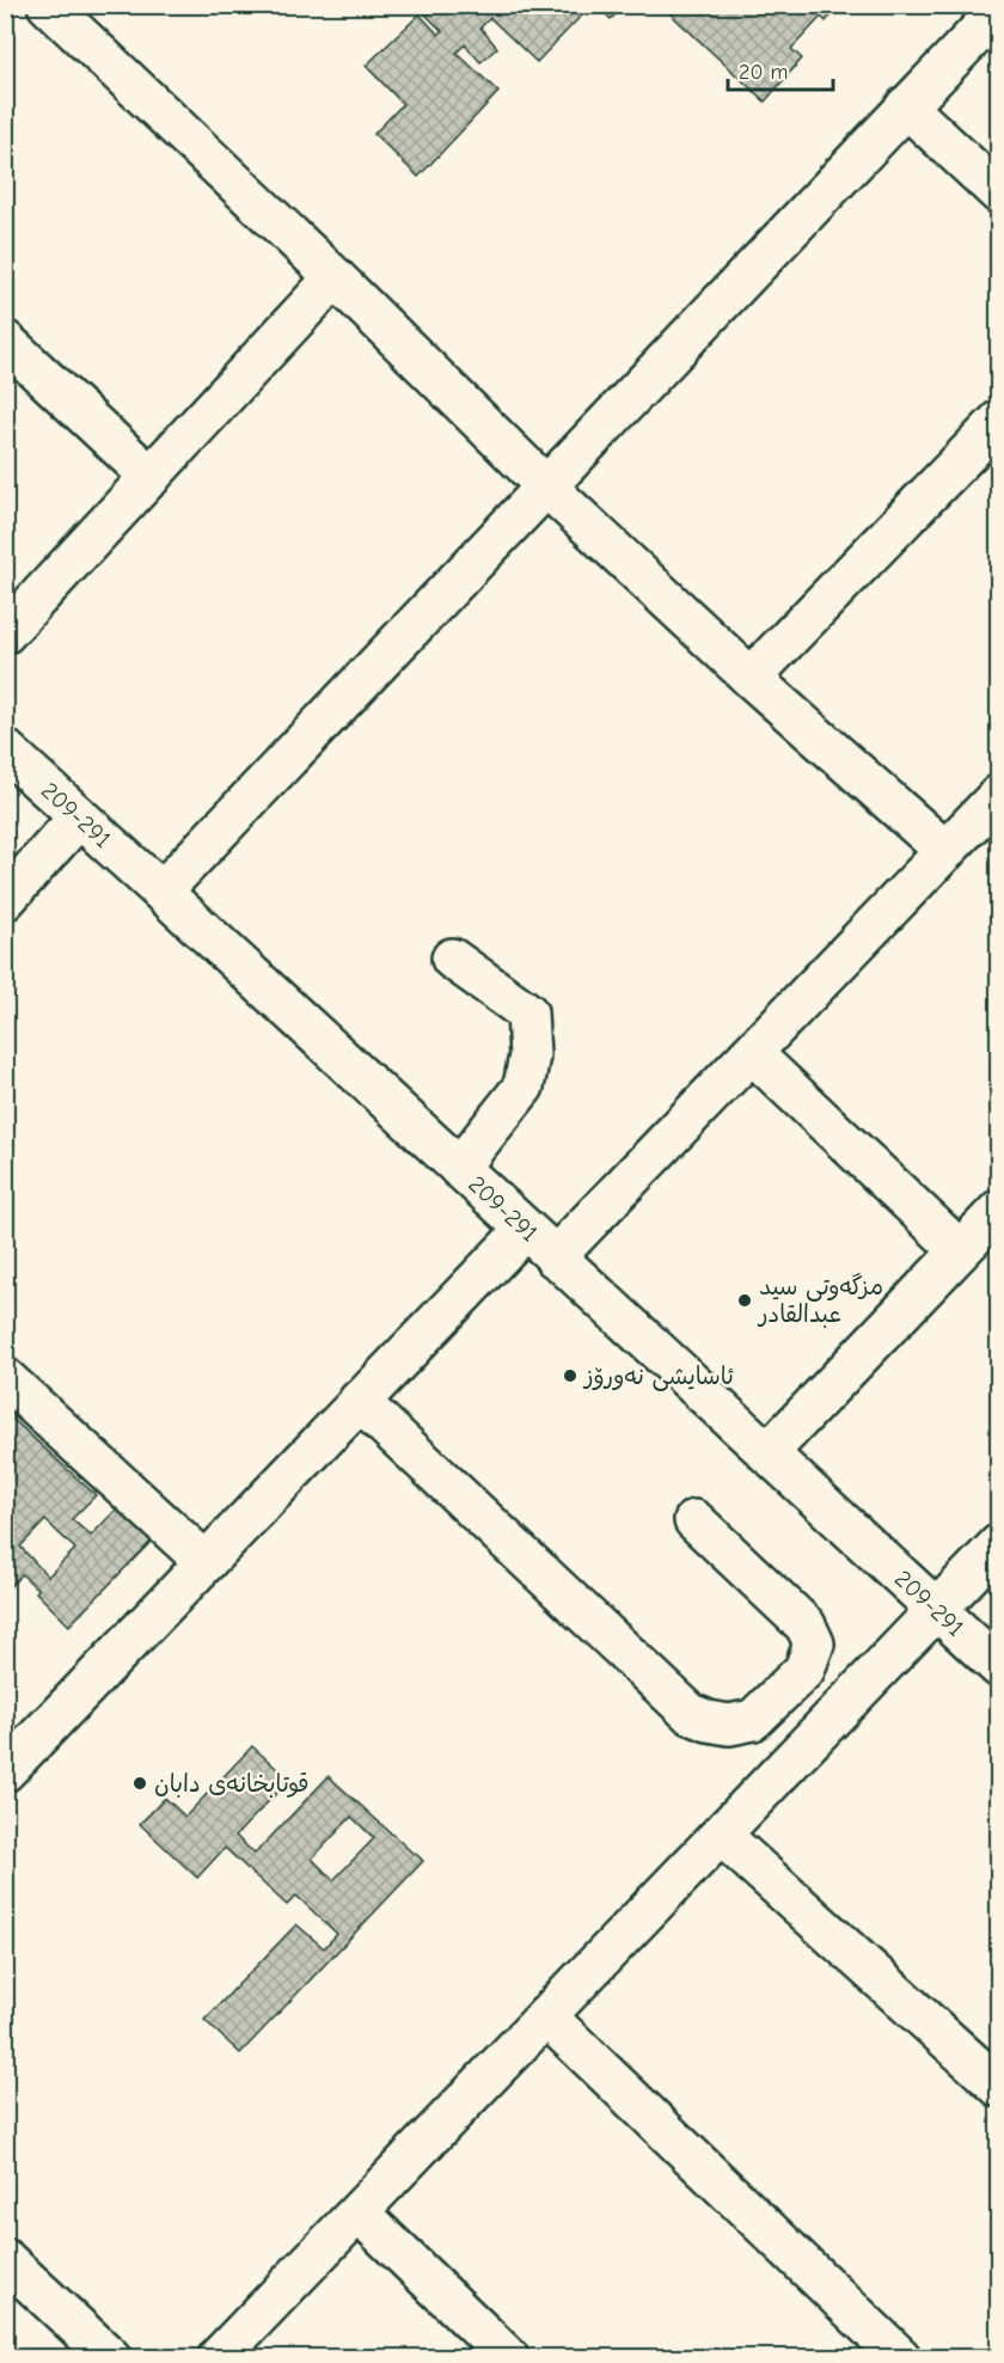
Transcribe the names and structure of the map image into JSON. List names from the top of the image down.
{
  "streets": {
    "street": ["209-291"]
  },
  "places": ["مزگەوتی سید عبدالقادر", "ئاسایشی نەورۆز", "قوتابخانەی دابان"],
  "scale_bar": "20 m"
}
